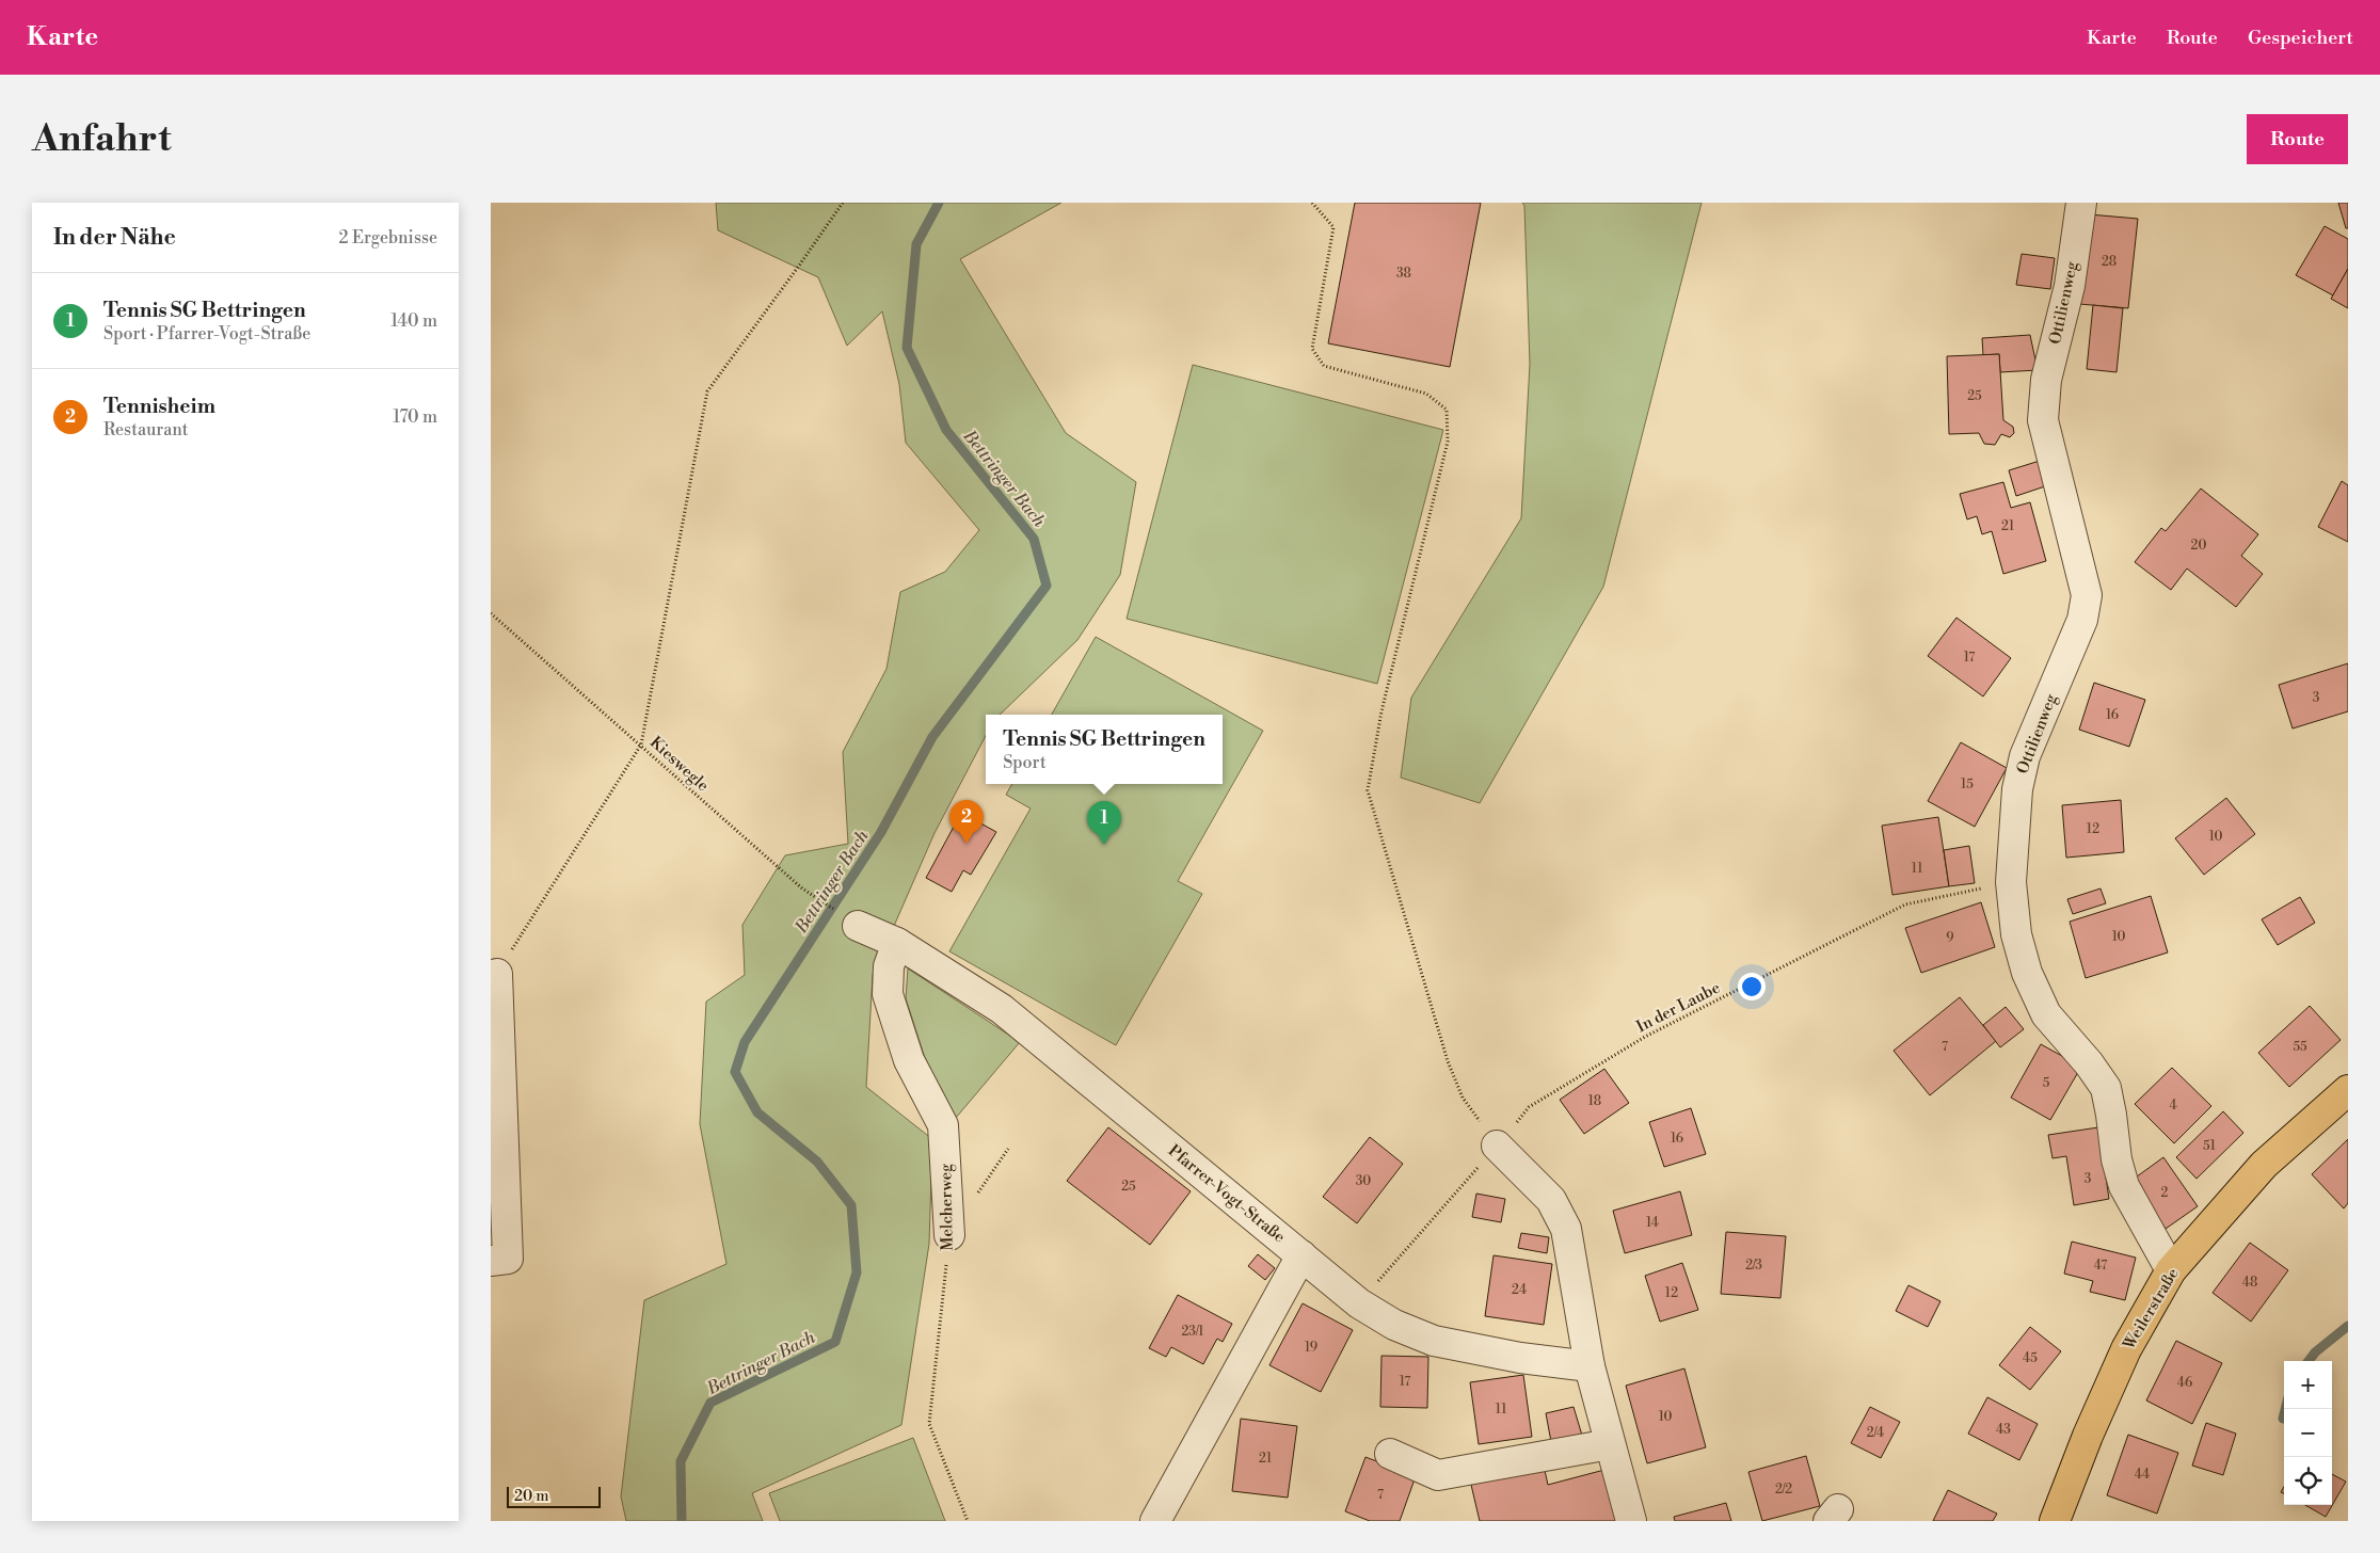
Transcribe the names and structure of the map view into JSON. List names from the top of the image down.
{
  "streets": {
    "main road": ["Weilerstraße"],
    "street": ["Ottilienweg", "Pfarrer-Vogt-Straße", "Melcherweg"],
    "path": ["Kieswegle", "In der Laube"]
  },
  "crossings": [
    ["Ottilienweg", "In der Laube"],
    ["Ottilienweg", "Weilerstraße"],
    ["In der Laube", "Pfarrer-Vogt-Straße"],
    ["Pfarrer-Vogt-Straße", "Melcherweg"]
  ],
  "water": ["Bettringer Bach"],
  "house_numbers": [
    "28",
    "38",
    "25",
    "21",
    "20",
    "17",
    "3",
    "16",
    "15",
    "12",
    "10",
    "11",
    "10",
    "9",
    "7",
    "55",
    "5",
    "18",
    "4",
    "16",
    "51",
    "3",
    "30",
    "25",
    "2",
    "14",
    "2/3",
    "47",
    "48",
    "24",
    "12",
    "23/1",
    "19",
    "45",
    "17",
    "46",
    "11",
    "10",
    "43",
    "2/4",
    "21",
    "44",
    "2/2",
    "7"
  ],
  "scale_bar": "20 m",
  "page": {
    "header": "Karte",
    "nav": ["Karte", "Route", "Gespeichert"],
    "buttons": "Route",
    "title": "Anfahrt",
    "heading": ["In der Nähe", "2 Ergebnisse"],
    "list": [
      {
        "mark": "1",
        "name": "Tennis SG Bettringen",
        "note": "Sport · Pfarrer-Vogt-Straße",
        "value": "140 m"
      },
      {
        "mark": "2",
        "name": "Tennisheim",
        "note": "Restaurant",
        "value": "170 m"
      }
    ],
    "popup": ["Tennis SG Bettringen", "Sport"],
    "pins": ["2", "1"],
    "map_buttons": ["+", "−"],
    "scale": "20 m"
  }
}
